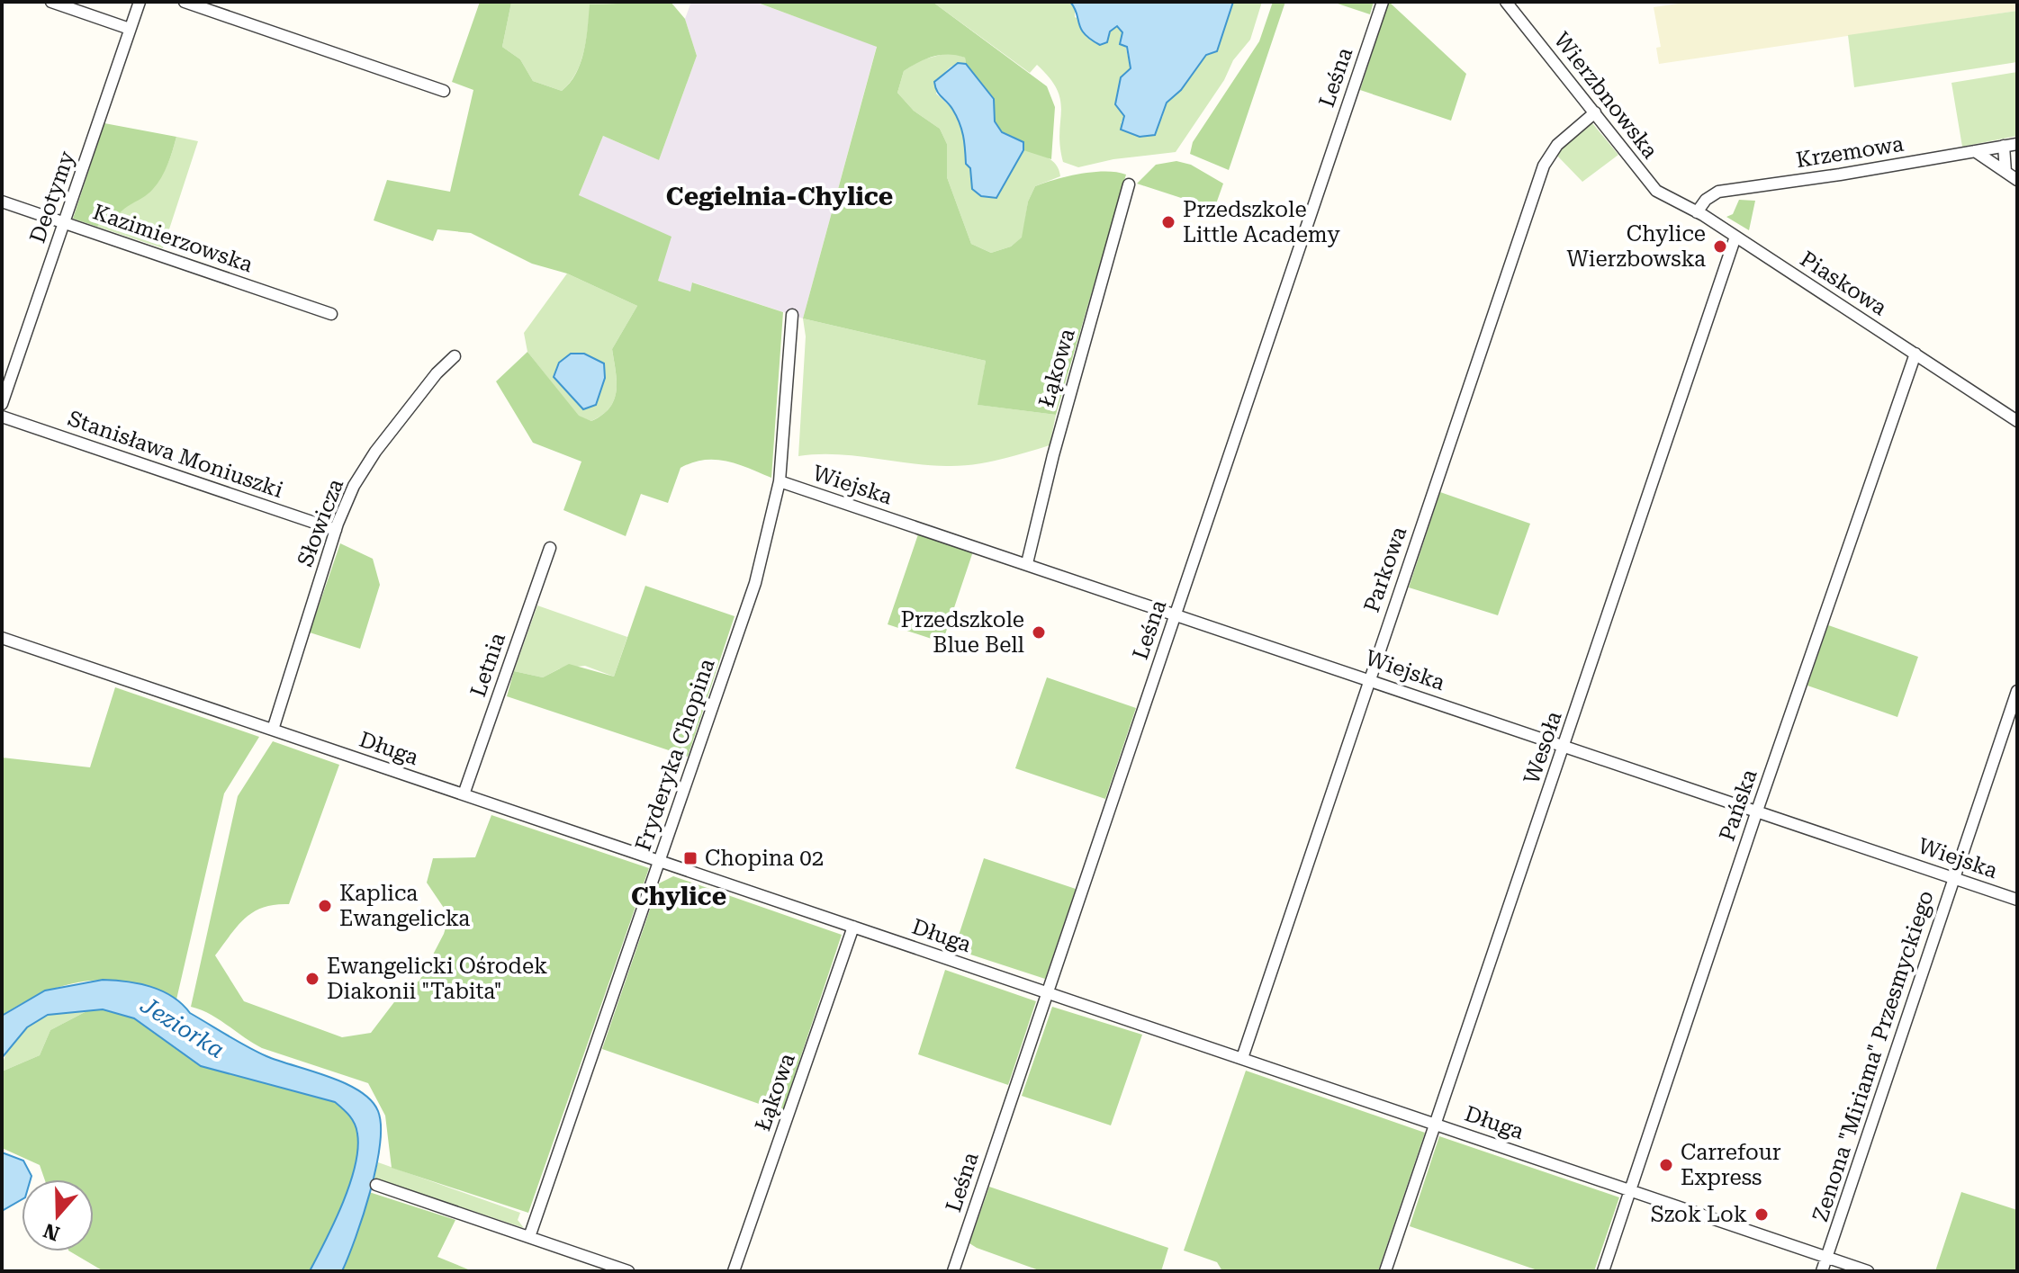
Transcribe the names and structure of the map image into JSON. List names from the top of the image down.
{
  "streets": {
    "street": [
      "Leśna",
      "Wierzbnowska",
      "Krzemowa",
      "Deotymy",
      "Kazimierzowska",
      "Piaskowa",
      "Łąkowa",
      "Stanisława Moniuszki",
      "Wiejska",
      "Słowicza",
      "Parkowa",
      "Letnia",
      "Wesoła",
      "Długa",
      "Fryderyka Chopina",
      "Pańska",
      "Zenona \"Miriama\" Przesmyckiego"
    ]
  },
  "crossings": [
    ["Leśna", "Wiejska"],
    ["Leśna", "Długa"],
    ["Wierzbnowska", "Piaskowa"],
    ["Wierzbnowska", "Parkowa"],
    ["Krzemowa", "Piaskowa"],
    ["Deotymy", "Kazimierzowska"],
    ["Piaskowa", "Wesoła"],
    ["Piaskowa", "Pańska"],
    ["Łąkowa", "Wiejska"],
    ["Łąkowa", "Długa"],
    ["Stanisława Moniuszki", "Słowicza"],
    ["Wiejska", "Parkowa"],
    ["Wiejska", "Wesoła"],
    ["Wiejska", "Fryderyka Chopina"],
    ["Wiejska", "Pańska"],
    ["Wiejska", "Zenona \"Miriama\" Przesmyckiego"],
    ["Słowicza", "Długa"],
    ["Parkowa", "Długa"],
    ["Letnia", "Długa"],
    ["Wesoła", "Długa"],
    ["Długa", "Fryderyka Chopina"],
    ["Długa", "Pańska"],
    ["Długa", "Zenona \"Miriama\" Przesmyckiego"]
  ],
  "districts": ["Cegielnia-Chylice", "Chylice"],
  "water": ["Jeziorka"],
  "places": {
    "other": [
      "Przedszkole Little Academy",
      "Chylice Wierzbowska",
      "Przedszkole Blue Bell",
      "Kaplica Ewangelicka",
      "Ewangelicki Ośrodek Diakonii \"Tabita\"",
      "Carrefour Express",
      "Szok Lok"
    ],
    "transit": ["Chopina 02"]
  },
  "north": "bottom"
}
